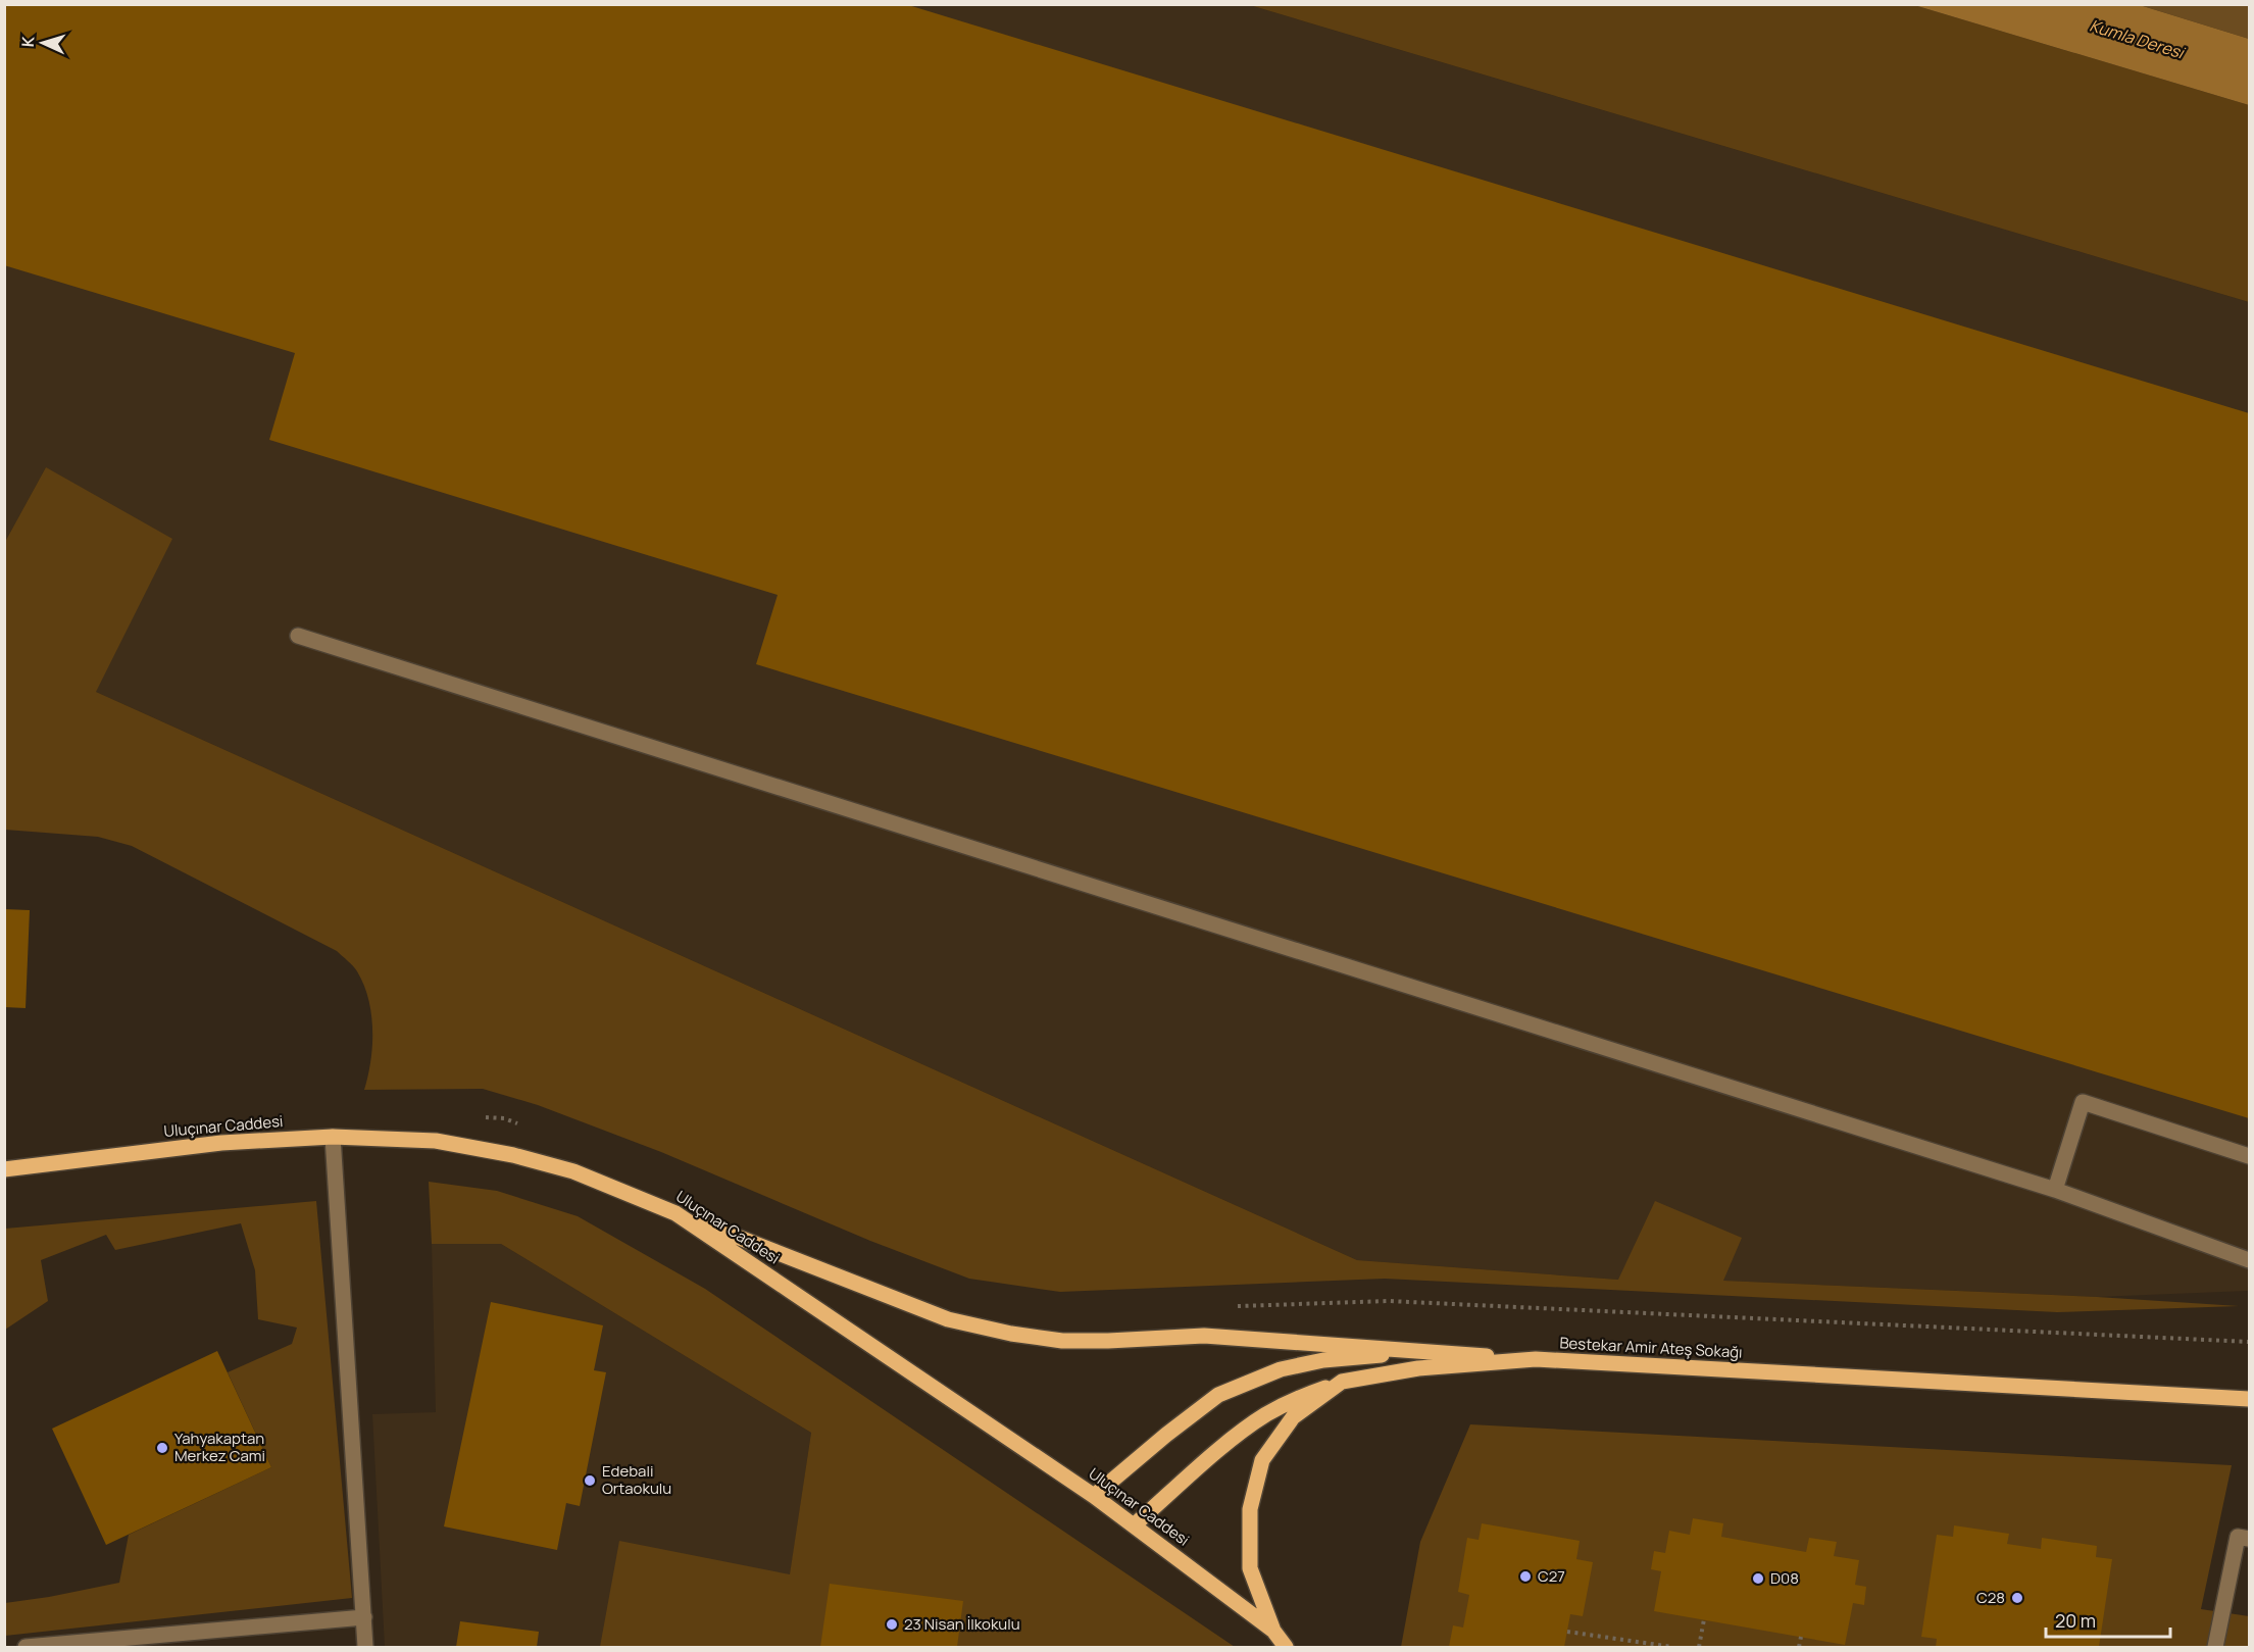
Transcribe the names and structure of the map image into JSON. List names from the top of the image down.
{
  "streets": {
    "main road": ["Uluçınar Caddesi", "Bestekar Amir Ateş Sokağı"]
  },
  "crossings": [
    ["Uluçınar Caddesi", "Bestekar Amir Ateş Sokağı"]
  ],
  "water": ["Kumla Deresi"],
  "places": [
    "Yahyakaptan Merkez Cami",
    "Edebali Ortaokulu",
    "C27",
    "D08",
    "C28",
    "23 Nisan İlkokulu"
  ],
  "scale_bar": "20 m",
  "north": "left"
}
